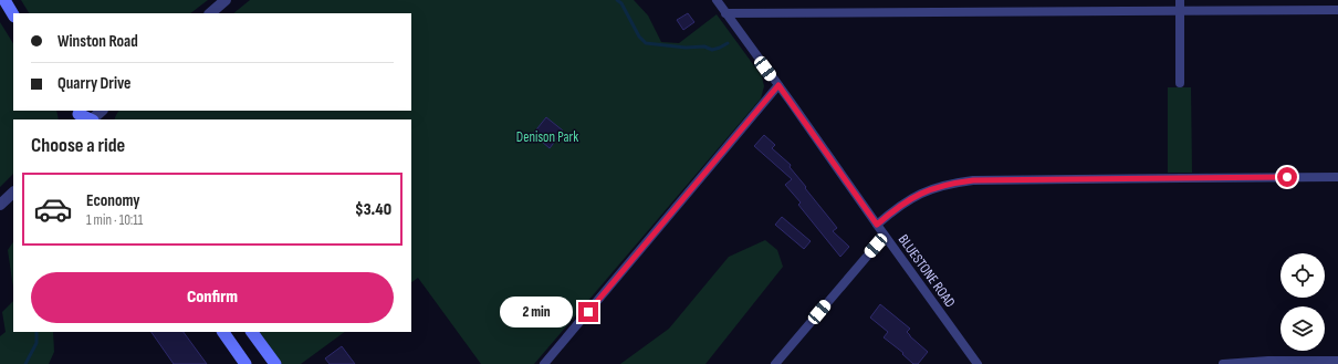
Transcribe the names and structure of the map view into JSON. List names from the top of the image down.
{
  "streets": {
    "street": ["BLUESTONE ROAD"]
  },
  "parks": ["Denison Park"],
  "page": {
    "banner": ["Winston Road", "Quarry Drive"],
    "heading": "Choose a ride",
    "list": [
      {
        "name": "Economy",
        "note": "1 min · 10:11",
        "value": "$3.40"
      }
    ],
    "buttons": "Confirm",
    "bubble": "2 min"
  }
}
